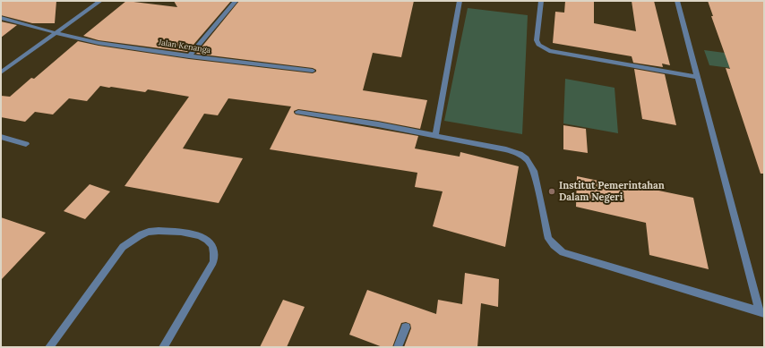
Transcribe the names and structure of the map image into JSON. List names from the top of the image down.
{
  "streets": {
    "street": ["Jalan Kenanga"]
  },
  "places": ["Institut Pemerintahan Dalam Negeri"]
}
